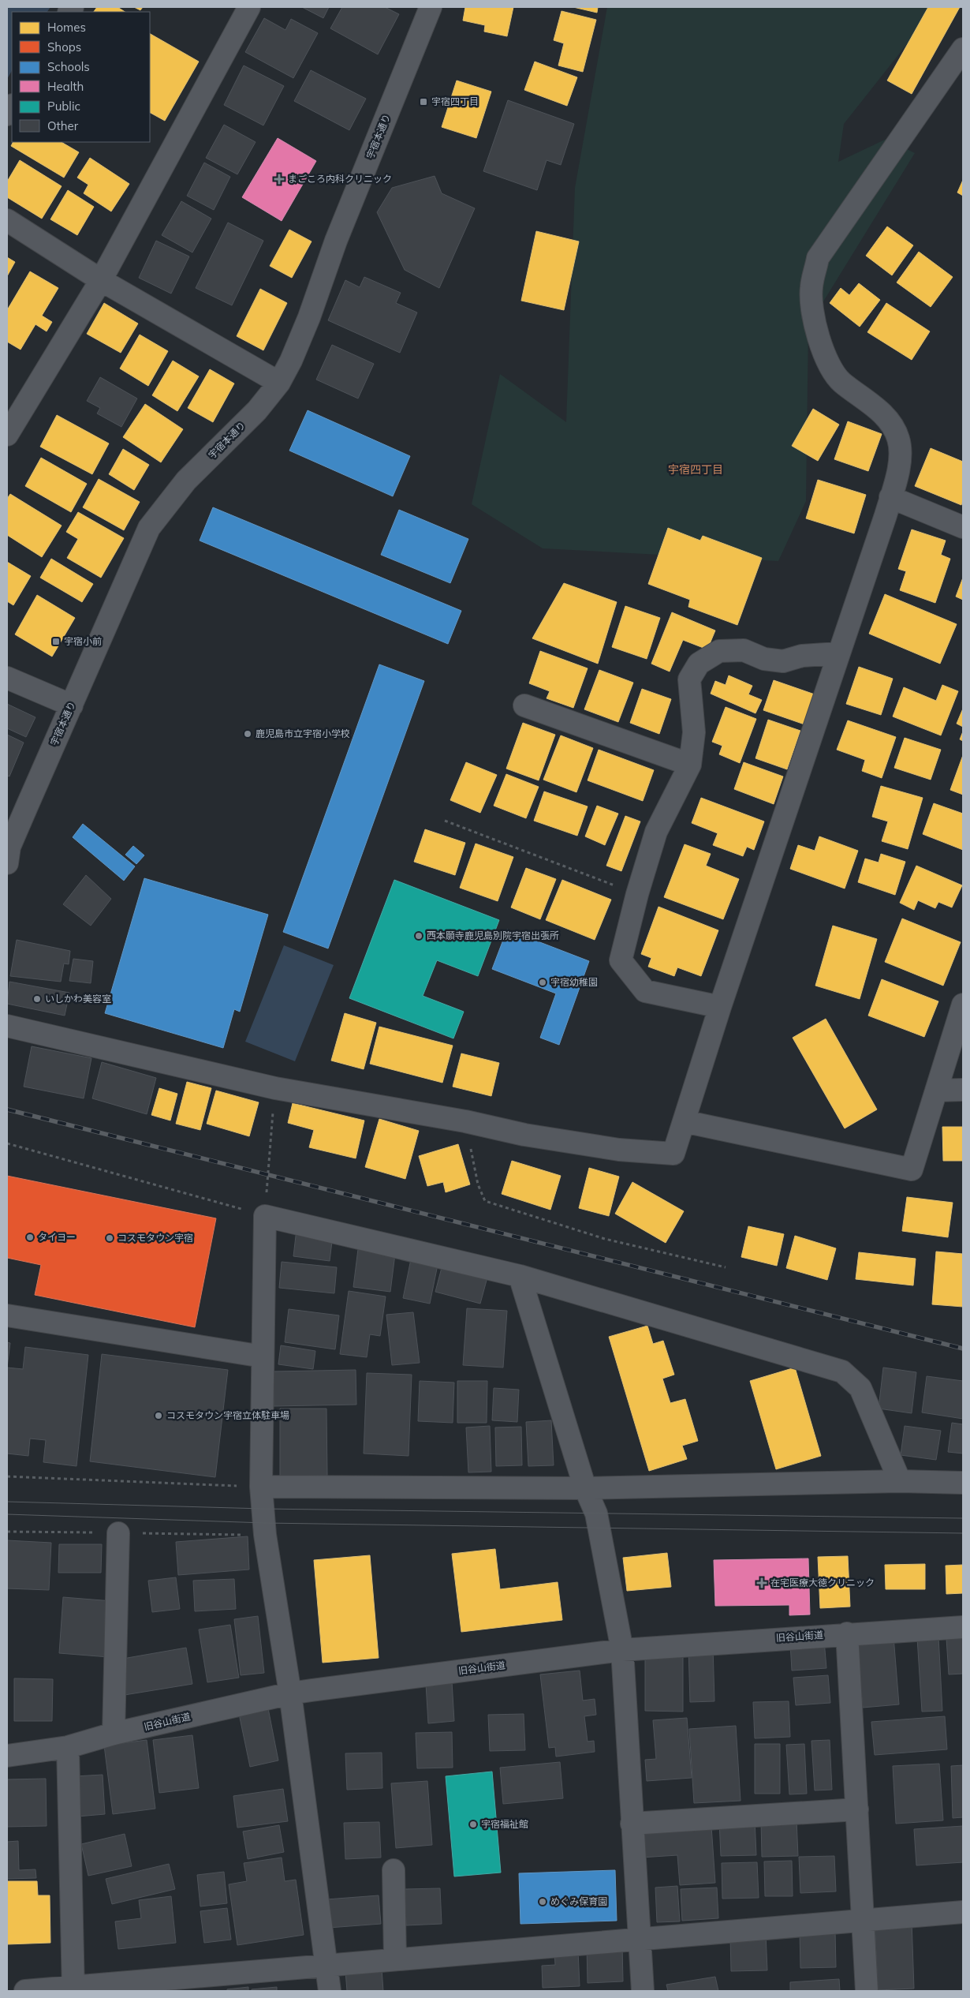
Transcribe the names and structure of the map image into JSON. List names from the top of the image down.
{
  "streets": {
    "street": ["宇宿本通り", "旧谷山街道"]
  },
  "districts": ["宇宿四丁目"],
  "places": {
    "transit": ["宇宿四丁目", "宇宿小前"],
    "health": ["まごころ内科クリニック", "在宅医療大徳クリニック"],
    "other": [
      "鹿児島市立宇宿小学校",
      "西本願寺鹿児島別院宇宿出張所",
      "宇宿幼稚園",
      "いしかわ美容室",
      "タイヨー",
      "コスモタウン宇宿",
      "コスモタウン宇宿立体駐車場",
      "宇宿福祉館",
      "めぐみ保育園"
    ]
  },
  "legend": [
    "Homes",
    "Shops",
    "Schools",
    "Health",
    "Public",
    "Other"
  ]
}
